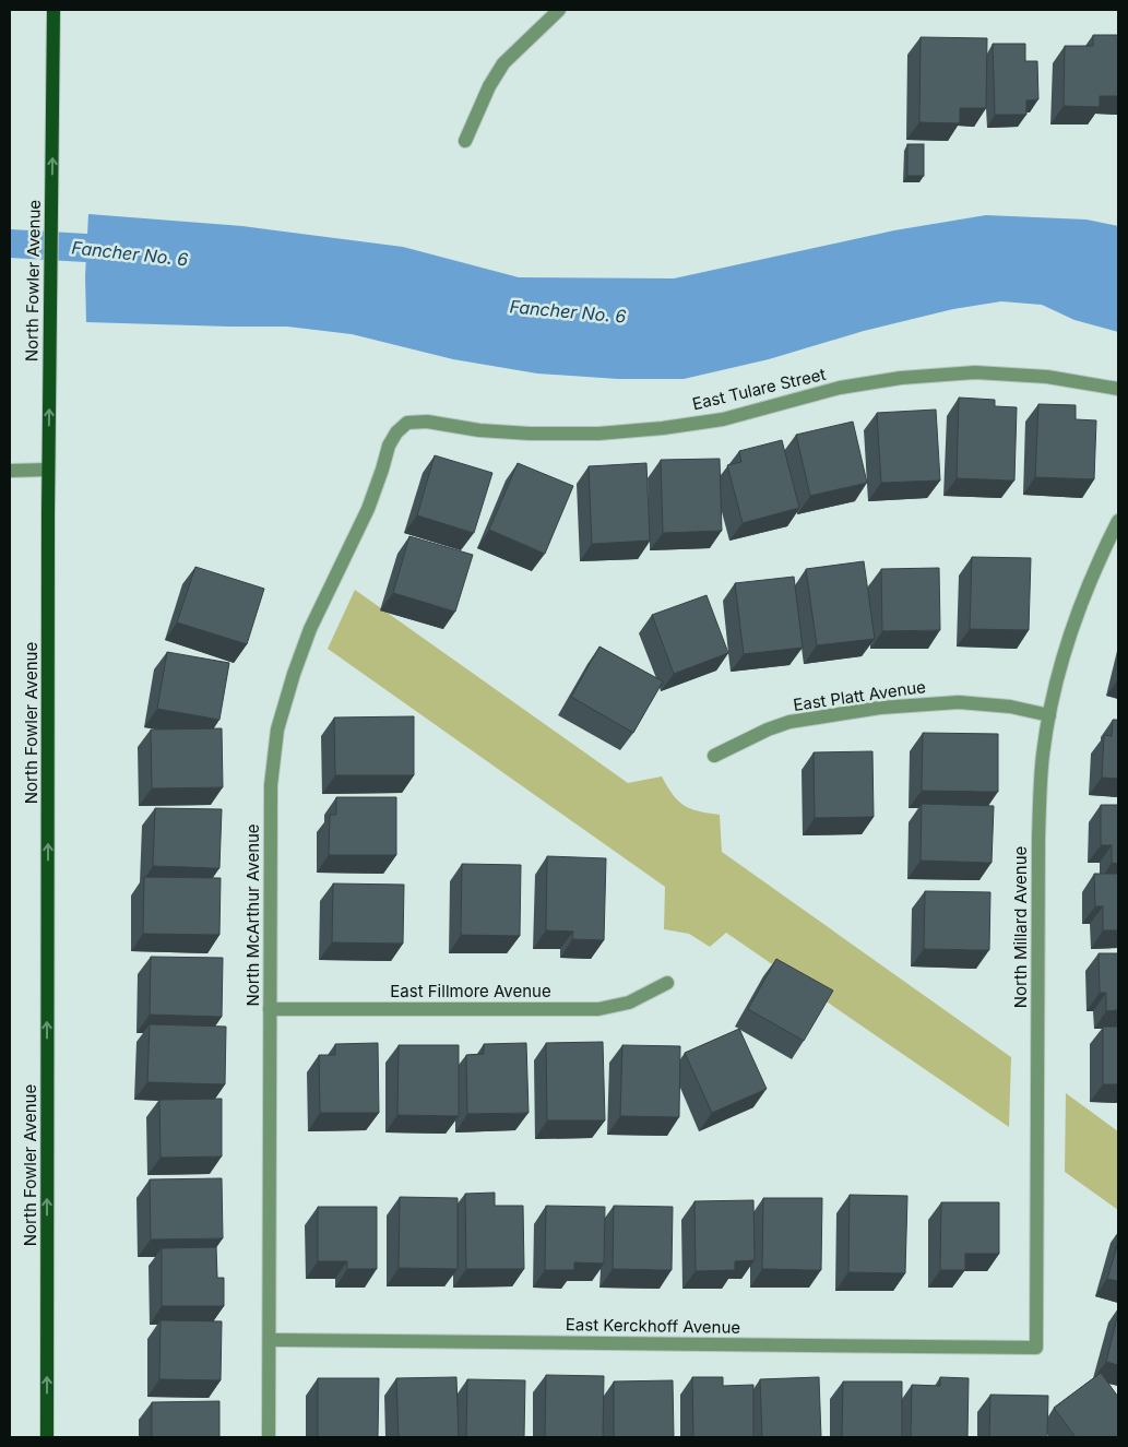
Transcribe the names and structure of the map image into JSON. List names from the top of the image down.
{
  "streets": {
    "main road": ["North Fowler Avenue"],
    "street": [
      "East Tulare Street",
      "East Platt Avenue",
      "North McArthur Avenue",
      "North Millard Avenue",
      "East Fillmore Avenue",
      "East Kerckhoff Avenue"
    ]
  },
  "crossings": [
    ["East Tulare Street", "North McArthur Avenue"],
    ["East Platt Avenue", "North Millard Avenue"],
    ["North McArthur Avenue", "East Fillmore Avenue"],
    ["North McArthur Avenue", "East Kerckhoff Avenue"],
    ["North Millard Avenue", "East Kerckhoff Avenue"]
  ],
  "one_way": ["North Fowler Avenue"],
  "water": ["Fancher No. 6"]
}
